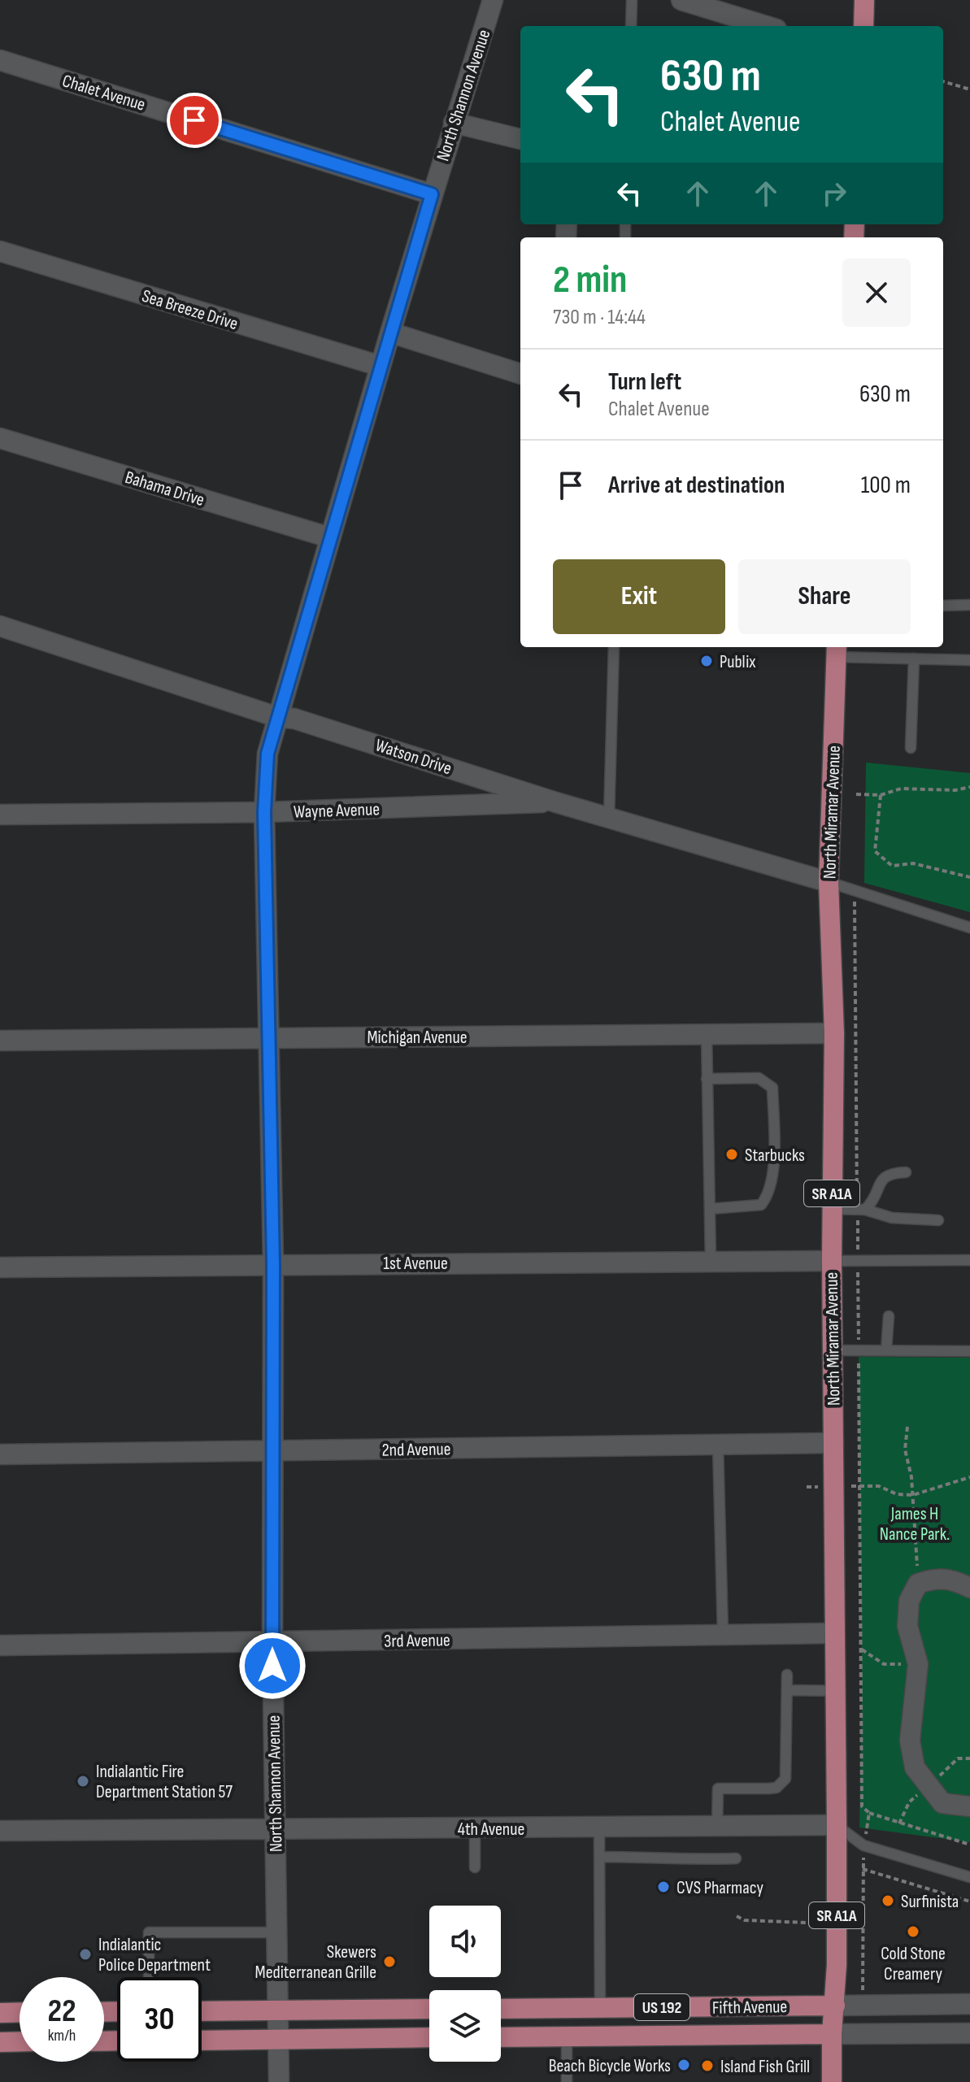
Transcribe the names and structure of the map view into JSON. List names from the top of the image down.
{
  "streets": {
    "main road": [
      "North Miramar Avenue",
      "SR A1A",
      "Fifth Avenue",
      "US 192"
    ],
    "street": [
      "Chalet Avenue",
      "North Shannon Avenue",
      "Sea Breeze Drive",
      "Bahama Drive",
      "Watson Drive",
      "Wayne Avenue",
      "Michigan Avenue",
      "1st Avenue",
      "2nd Avenue",
      "3rd Avenue",
      "4th Avenue"
    ]
  },
  "crossings": [
    ["Chalet Avenue", "North Shannon Avenue"],
    ["North Shannon Avenue", "Sea Breeze Drive"],
    ["North Shannon Avenue", "Bahama Drive"],
    ["North Shannon Avenue", "Watson Drive"],
    ["North Shannon Avenue", "Wayne Avenue"],
    ["North Shannon Avenue", "Michigan Avenue"],
    ["North Shannon Avenue", "1st Avenue"],
    ["North Shannon Avenue", "2nd Avenue"],
    ["North Shannon Avenue", "3rd Avenue"],
    ["North Shannon Avenue", "4th Avenue"],
    ["Watson Drive", "Wayne Avenue"],
    ["Watson Drive", "North Miramar Avenue"],
    ["North Miramar Avenue", "Michigan Avenue"],
    ["North Miramar Avenue", "SR A1A"],
    ["North Miramar Avenue", "1st Avenue"],
    ["North Miramar Avenue", "2nd Avenue"],
    ["North Miramar Avenue", "3rd Avenue"],
    ["North Miramar Avenue", "4th Avenue"],
    ["North Miramar Avenue", "Fifth Avenue"],
    ["SR A1A", "Fifth Avenue"]
  ],
  "parks": ["James H Nance Park."],
  "places": [
    "Publix",
    "Starbucks",
    "Indialantic Fire Department Station 57",
    "CVS Pharmacy",
    "Surfinista",
    "Cold Stone Creamery",
    "Indialantic Police Department",
    "Skewers Mediterranean Grille",
    "Beach Bicycle Works",
    "Island Fish Grill"
  ],
  "page": {
    "turn": ["630 m", "Chalet Avenue"],
    "heading": ["2 min", "730 m · 14:44"],
    "list": [
      {
        "name": "Turn left",
        "note": "Chalet Avenue",
        "value": "630 m"
      },
      {
        "name": "Arrive at destination",
        "value": "100 m"
      }
    ],
    "buttons": ["Exit", "Share"],
    "speed": "22 km/h",
    "limit": "30"
  }
}
